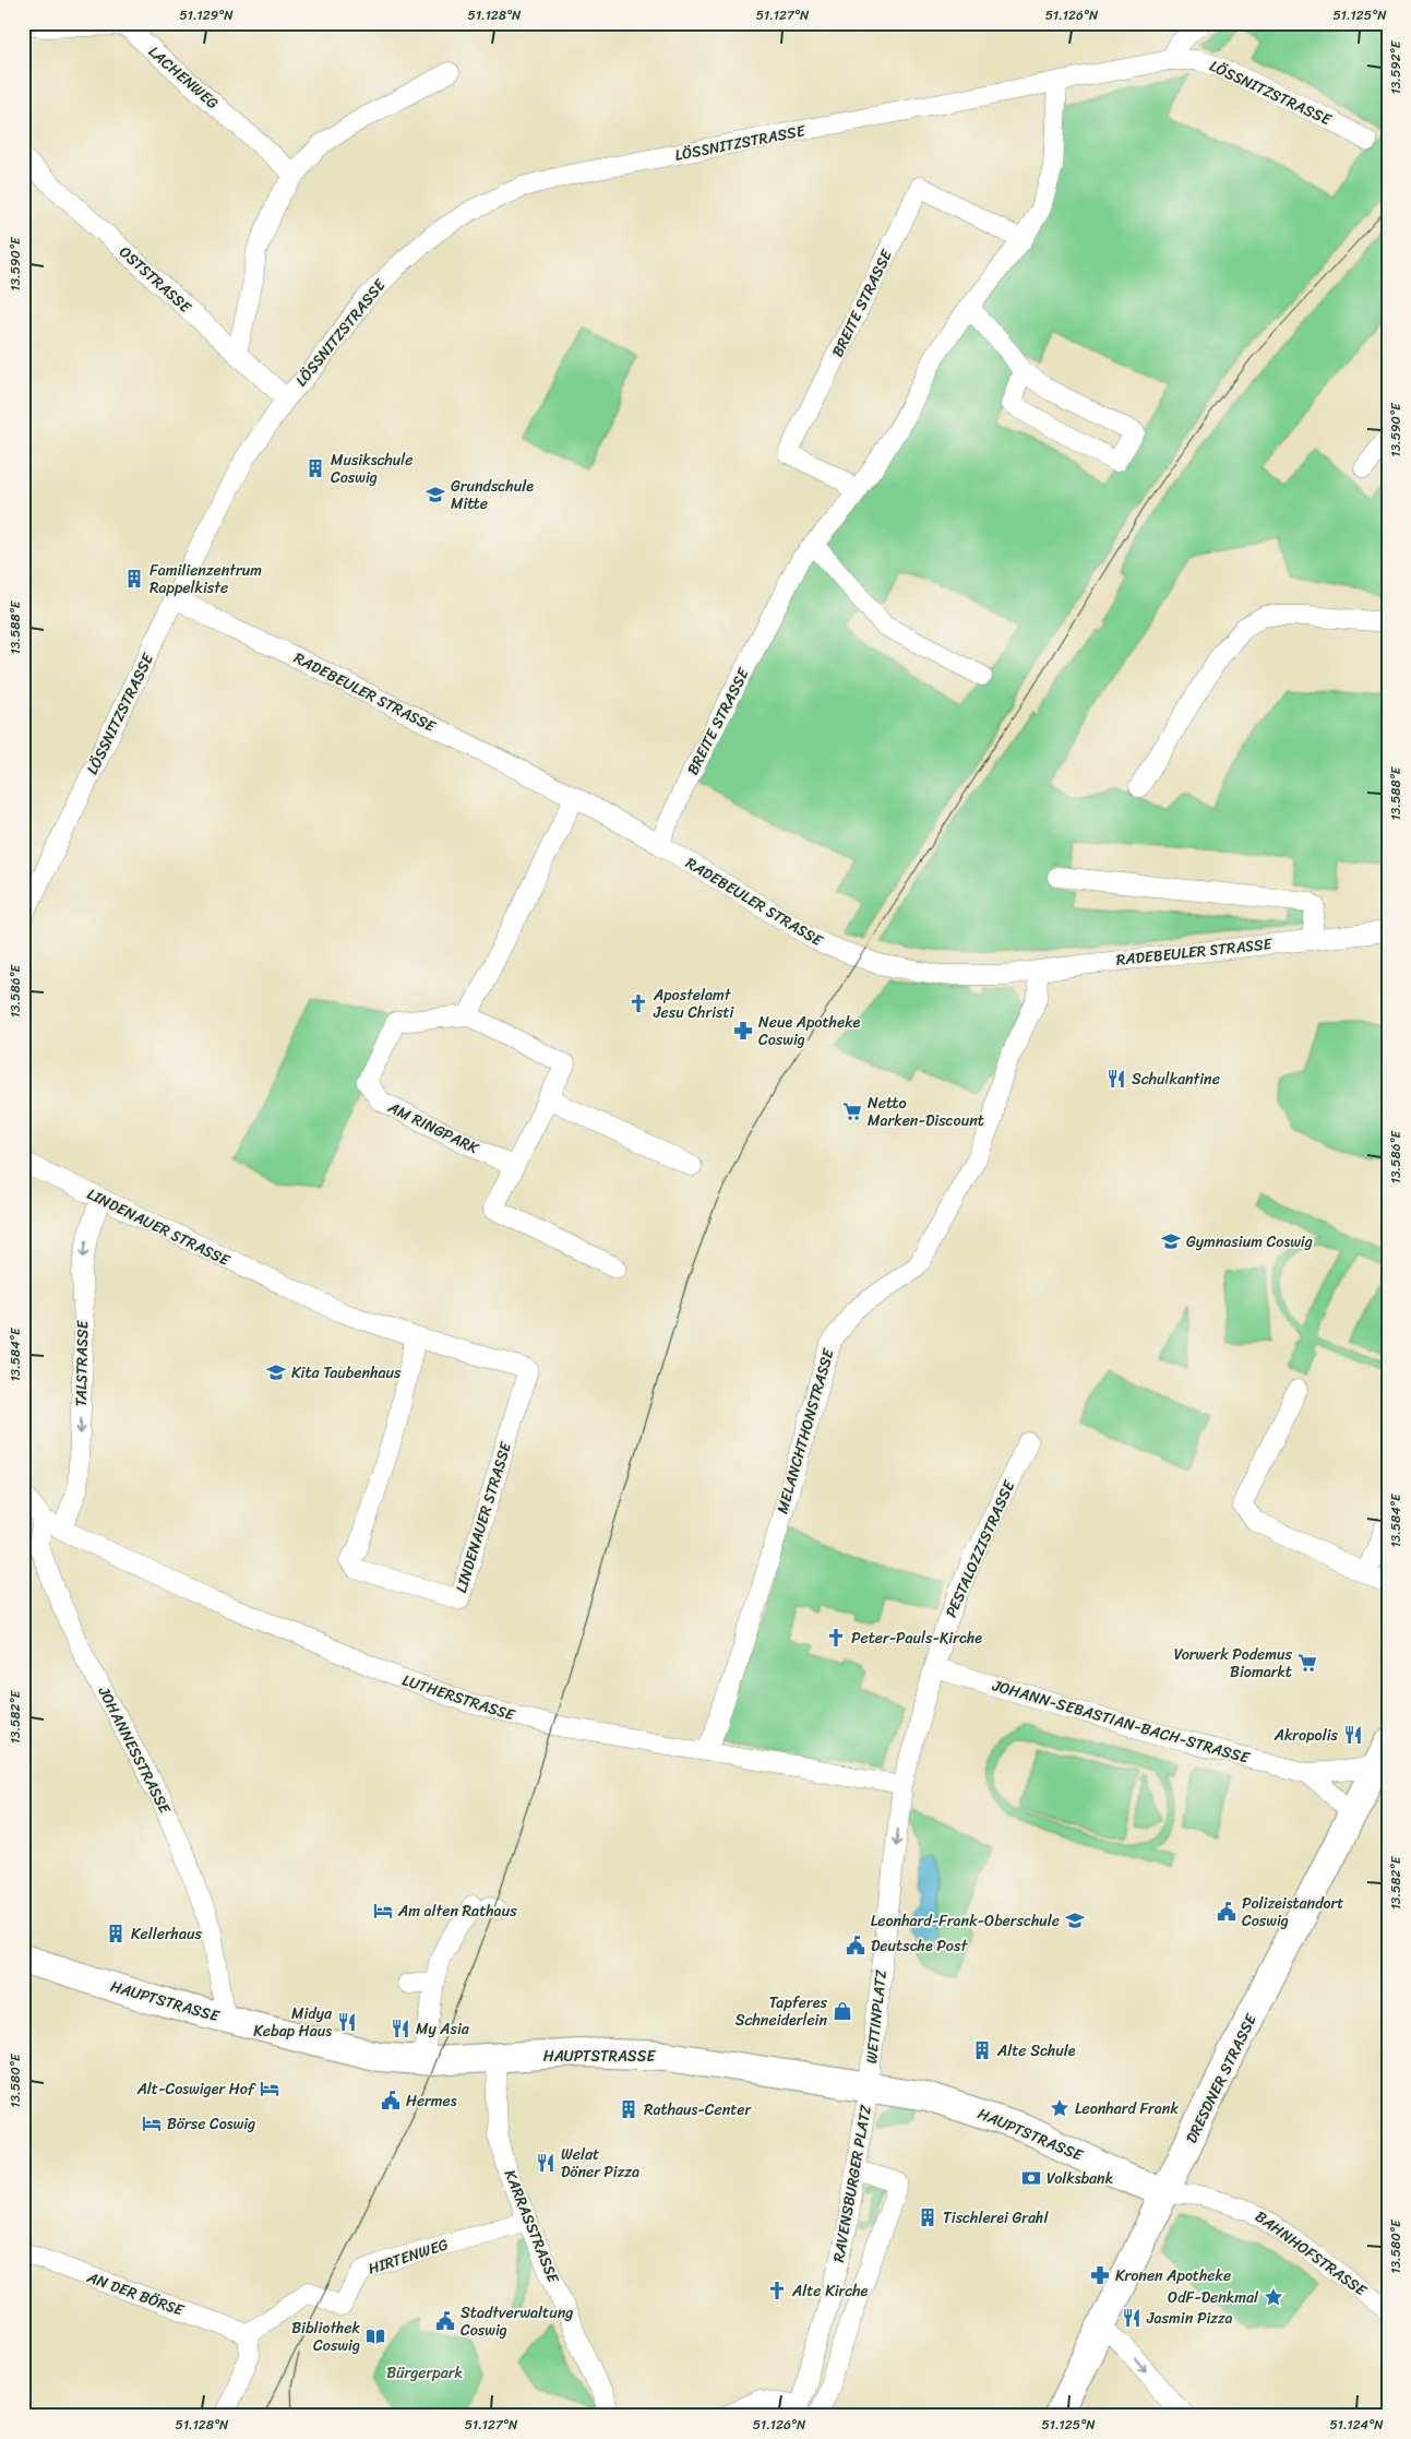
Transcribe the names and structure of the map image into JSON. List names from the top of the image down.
{
  "streets": {
    "main road": ["HAUPTSTRASSE", "DRESDNER STRASSE"],
    "street": [
      "LACHENWEG",
      "LÖSSNITZSTRASSE",
      "OSTSTRASSE",
      "BREITE STRASSE",
      "RADEBEULER STRASSE",
      "AM RINGPARK",
      "LINDENAUER STRASSE",
      "TALSTRASSE",
      "MELANCHTHONSTRASSE",
      "PESTALOZZISTRASSE",
      "LUTHERSTRASSE",
      "JOHANN-SEBASTIAN-BACH-STRASSE",
      "JOHANNESSTRASSE",
      "WETTINPLATZ",
      "RAVENSBURGER PLATZ",
      "KARRASSTRASSE",
      "BAHNHOFSTRASSE",
      "HIRTENWEG",
      "AN DER BÖRSE"
    ]
  },
  "crossings": [
    ["LÖSSNITZSTRASSE", "OSTSTRASSE"],
    ["LÖSSNITZSTRASSE", "BREITE STRASSE"],
    ["LÖSSNITZSTRASSE", "RADEBEULER STRASSE"],
    ["BREITE STRASSE", "RADEBEULER STRASSE"],
    ["RADEBEULER STRASSE", "MELANCHTHONSTRASSE"],
    ["LINDENAUER STRASSE", "TALSTRASSE"],
    ["TALSTRASSE", "LUTHERSTRASSE"],
    ["MELANCHTHONSTRASSE", "LUTHERSTRASSE"],
    ["PESTALOZZISTRASSE", "LUTHERSTRASSE"],
    ["PESTALOZZISTRASSE", "JOHANN-SEBASTIAN-BACH-STRASSE"],
    ["PESTALOZZISTRASSE", "WETTINPLATZ"],
    ["LUTHERSTRASSE", "JOHANNESSTRASSE"],
    ["LUTHERSTRASSE", "WETTINPLATZ"],
    ["JOHANN-SEBASTIAN-BACH-STRASSE", "DRESDNER STRASSE"],
    ["JOHANNESSTRASSE", "HAUPTSTRASSE"],
    ["HAUPTSTRASSE", "WETTINPLATZ"],
    ["HAUPTSTRASSE", "DRESDNER STRASSE"],
    ["HAUPTSTRASSE", "RAVENSBURGER PLATZ"],
    ["HAUPTSTRASSE", "KARRASSTRASSE"],
    ["HAUPTSTRASSE", "BAHNHOFSTRASSE"],
    ["WETTINPLATZ", "RAVENSBURGER PLATZ"],
    ["DRESDNER STRASSE", "BAHNHOFSTRASSE"],
    ["KARRASSTRASSE", "HIRTENWEG"],
    ["HIRTENWEG", "AN DER BÖRSE"]
  ],
  "one_way": ["TALSTRASSE", "WETTINPLATZ"],
  "parks": ["Bürgerpark"],
  "places": {
    "building": [
      "Musikschule Coswig",
      "Familienzentrum Rappelkiste",
      "Kellerhaus",
      "Alte Schule",
      "Rathaus-Center",
      "Tischlerei Grahl"
    ],
    "school or university": [
      "Grundschule Mitte",
      "Gymnasium Coswig",
      "Kita Taubenhaus",
      "Leonhard-Frank-Oberschule"
    ],
    "church": ["Apostelamt Jesu Christi", "Peter-Pauls-Kirche", "Alte Kirche"],
    "pharmacy": ["Neue Apotheke Coswig", "Kronen Apotheke"],
    "restaurant": [
      "Schulkantine",
      "Akropolis",
      "Midya Kebap Haus",
      "My Asia",
      "Welat Döner Pizza",
      "Jasmin Pizza"
    ],
    "supermarket": ["Netto Marken-Discount", "Vorwerk Podemus Biomarkt"],
    "hotel": ["Am alten Rathaus", "Alt-Coswiger Hof", "Börse Coswig"],
    "public building": [
      "Polizeistandort Coswig",
      "Deutsche Post",
      "Hermes",
      "Stadtverwaltung Coswig"
    ],
    "shop": ["Tapferes Schneiderlein"],
    "place": ["Leonhard Frank", "OdF-Denkmal"],
    "bank": ["Volksbank"],
    "library": ["Bibliothek Coswig"]
  },
  "coordinates": [
    "51.129°N",
    "51.128°N",
    "51.127°N",
    "51.126°N",
    "51.125°N",
    "13.592°E",
    "13.590°E",
    "13.588°E",
    "13.586°E",
    "13.584°E",
    "13.582°E",
    "13.580°E",
    "51.124°N"
  ]
}
